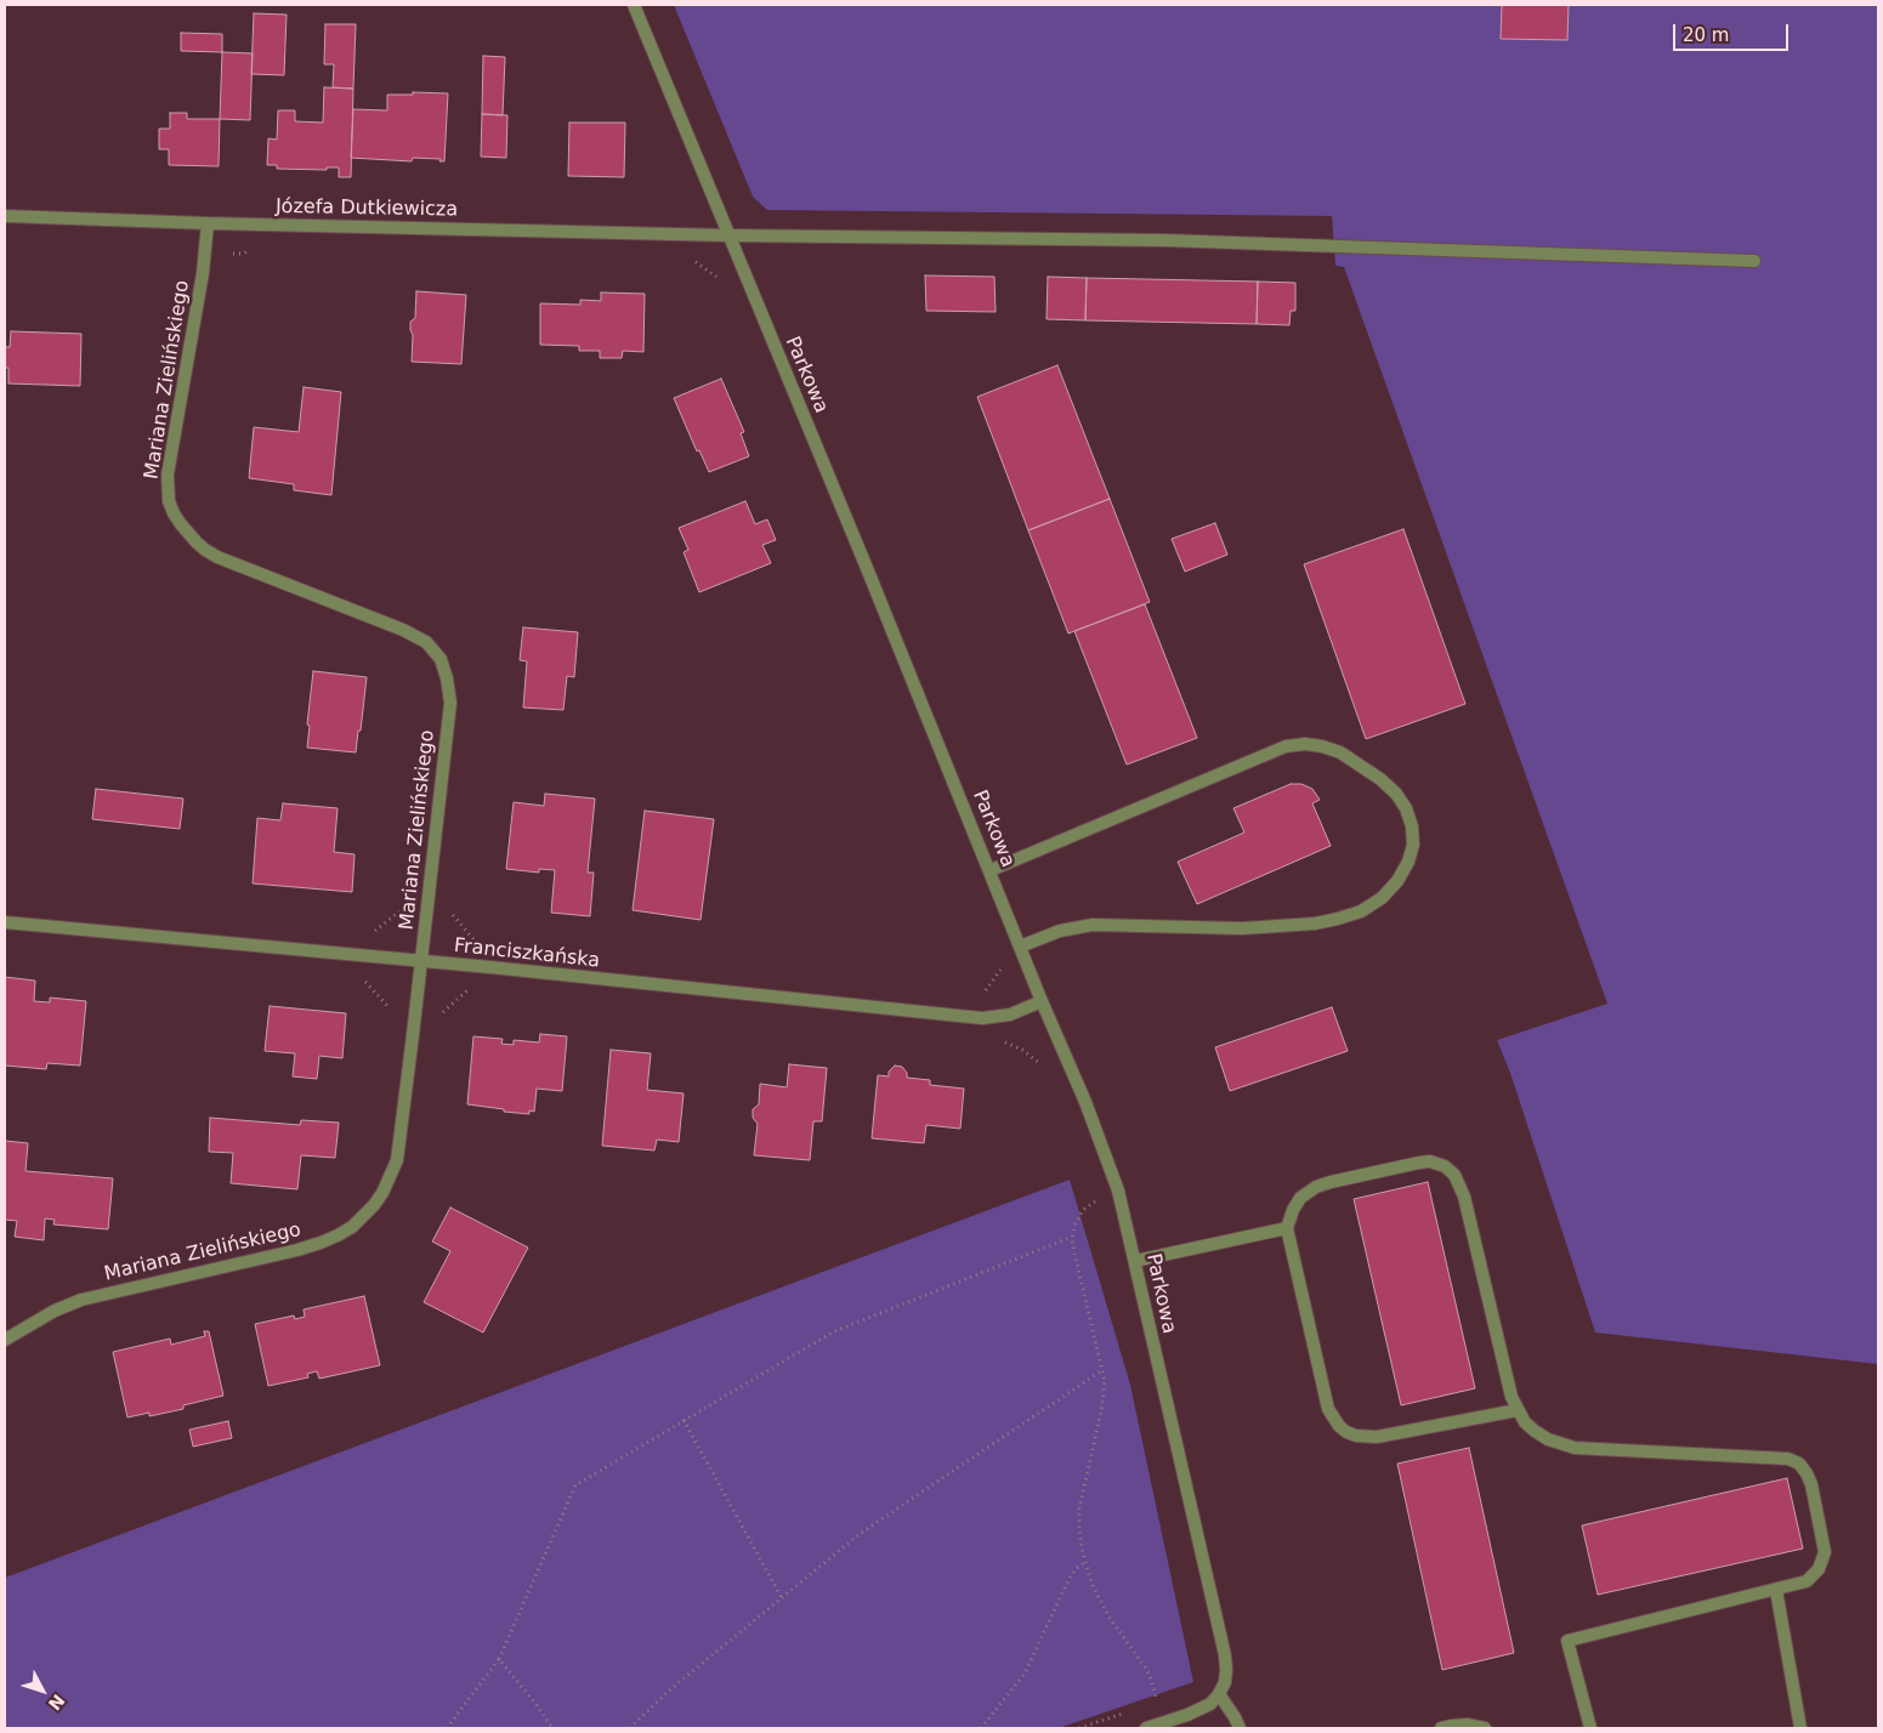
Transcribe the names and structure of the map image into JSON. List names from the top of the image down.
{
  "streets": {
    "street": [
      "Józefa Dutkiewicza",
      "Parkowa",
      "Mariana Zielińskiego",
      "Franciszkańska"
    ]
  },
  "crossings": [
    ["Józefa Dutkiewicza", "Parkowa"],
    ["Józefa Dutkiewicza", "Mariana Zielińskiego"],
    ["Parkowa", "Franciszkańska"],
    ["Mariana Zielińskiego", "Franciszkańska"]
  ],
  "scale_bar": "20 m",
  "north": "bottom right"
}
